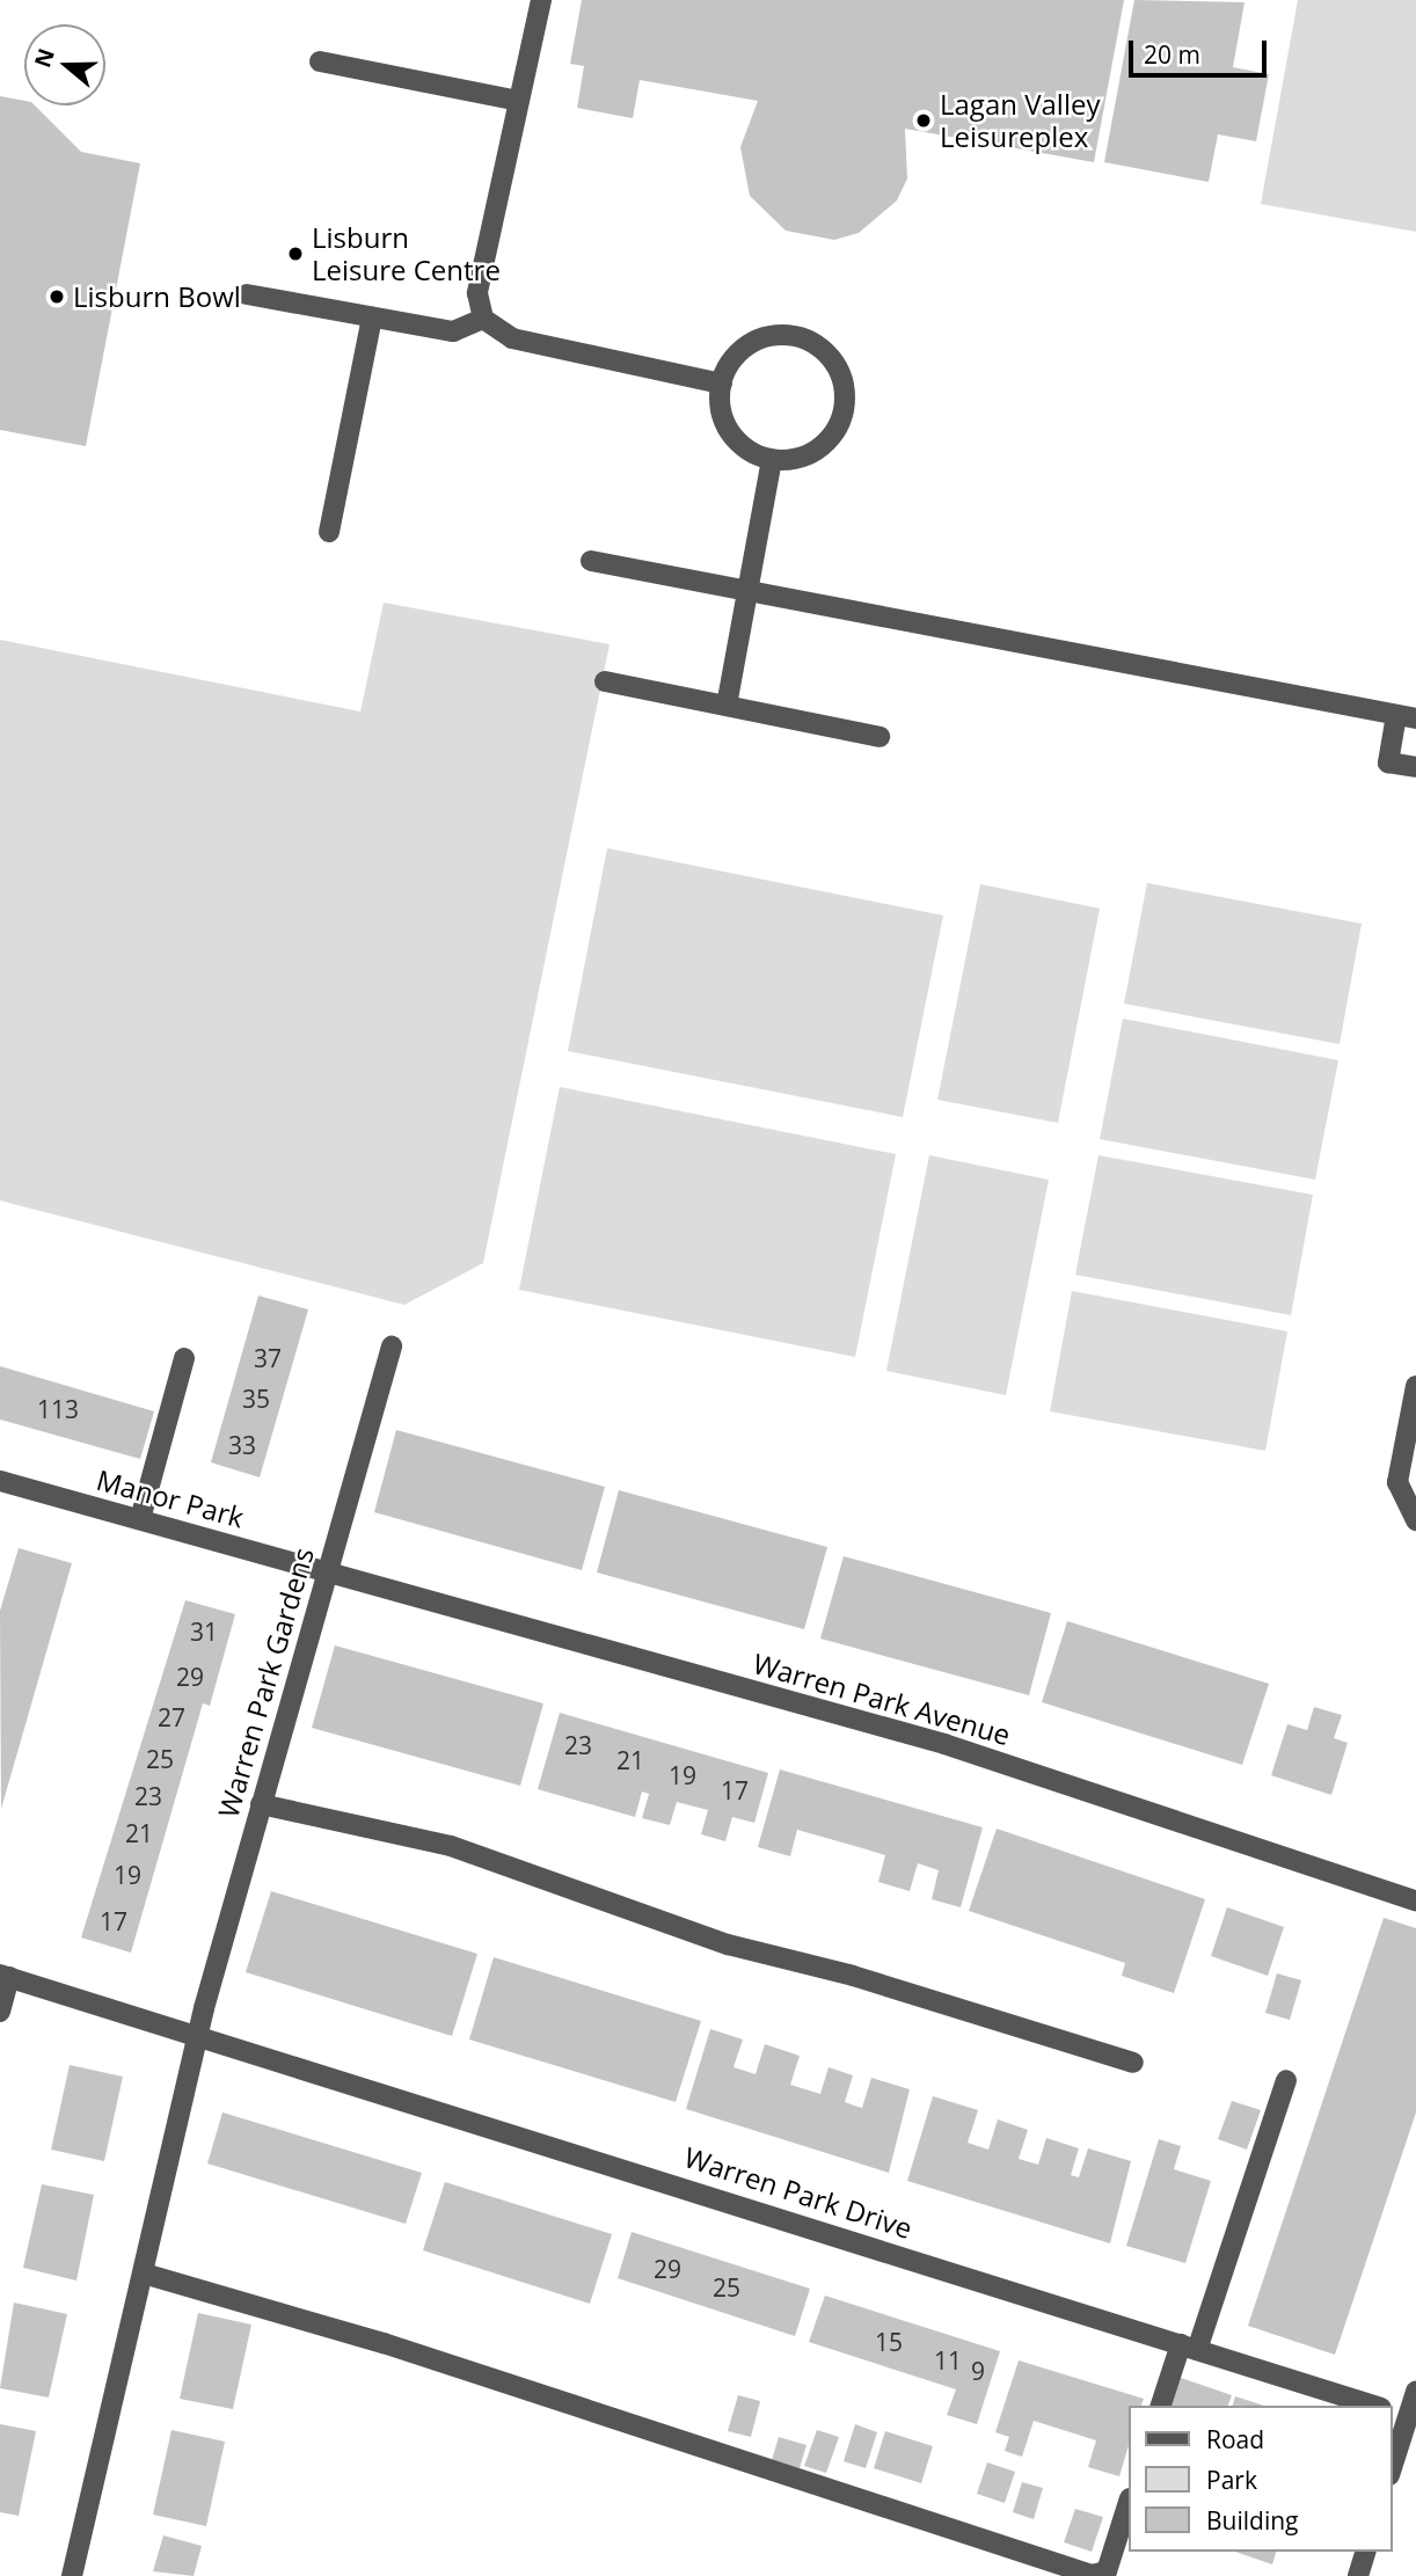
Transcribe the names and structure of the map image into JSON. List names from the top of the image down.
{
  "streets": {
    "street": [
      "Manor Park",
      "Warren Park Gardens",
      "Warren Park Avenue",
      "Warren Park Drive"
    ]
  },
  "crossings": [
    ["Manor Park", "Warren Park Gardens"],
    ["Manor Park", "Warren Park Avenue"],
    ["Warren Park Gardens", "Warren Park Avenue"],
    ["Warren Park Gardens", "Warren Park Drive"]
  ],
  "places": ["Lagan Valley Leisureplex", "Lisburn Leisure Centre", "Lisburn Bowl"],
  "house_numbers": [
    "37",
    "35",
    "113",
    "33",
    "31",
    "29",
    "27",
    "23",
    "25",
    "21",
    "19",
    "17",
    "23",
    "21",
    "19",
    "17",
    "29",
    "25",
    "15",
    "11",
    "9"
  ],
  "legend": ["Road", "Park", "Building"],
  "scale_bar": "20 m",
  "north": "left"
}
